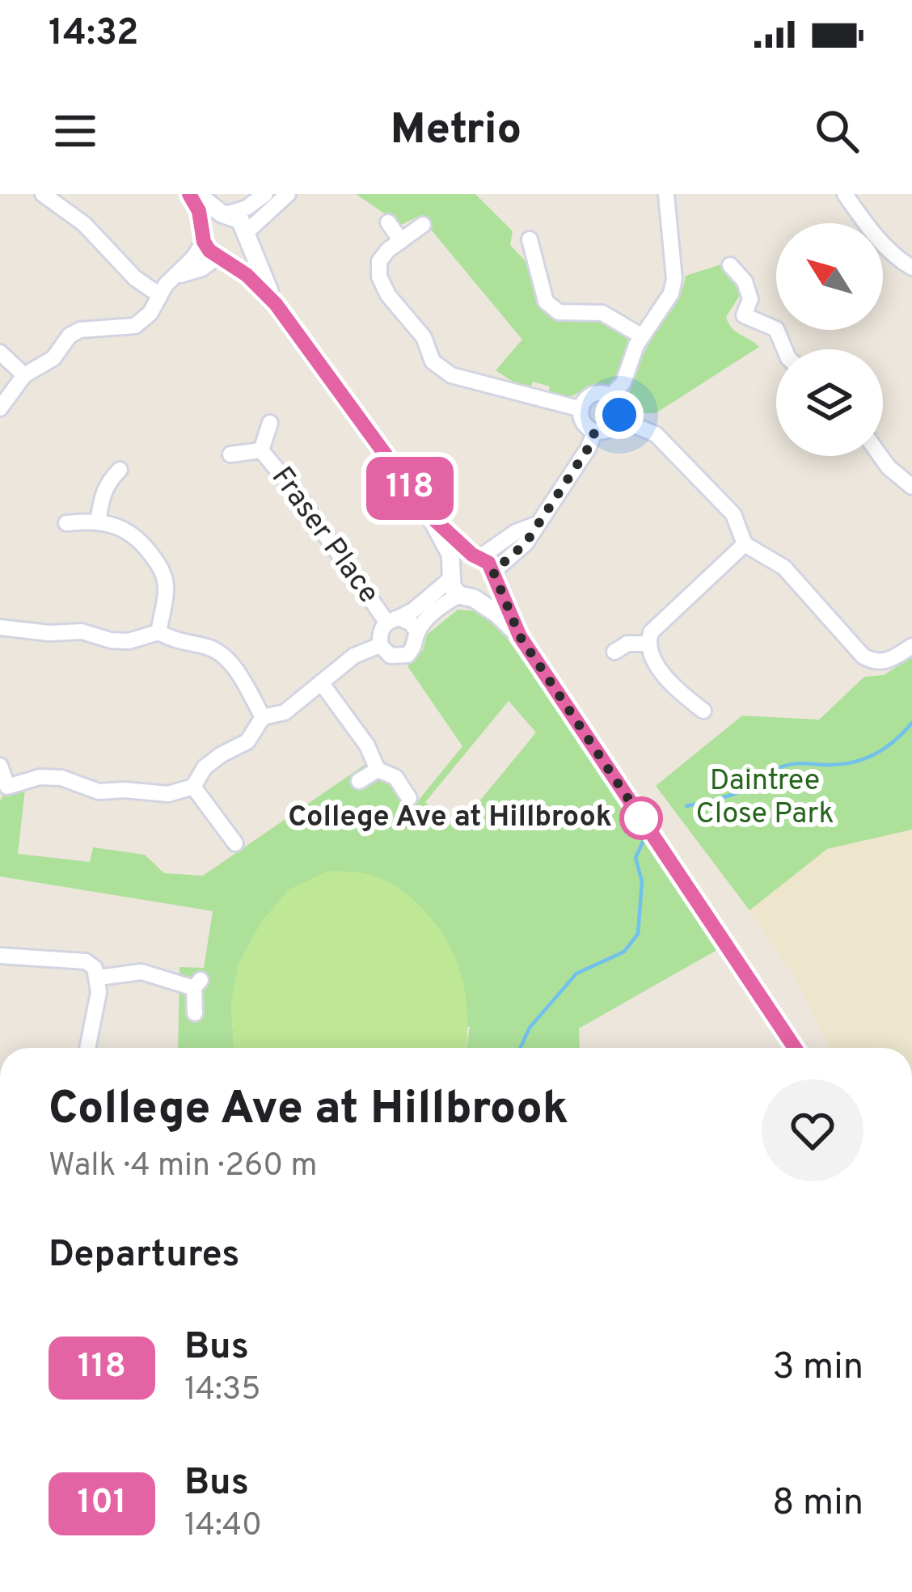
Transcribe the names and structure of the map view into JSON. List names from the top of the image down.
{
  "streets": {
    "street": ["Fraser Place"]
  },
  "parks": ["Daintree Close Park"],
  "places": ["College Ave at Hillbrook"],
  "lines": ["bus line 118"],
  "north": "top left",
  "page": {
    "status": "14:32",
    "header": "Metrio",
    "on_map": "118",
    "heading": [
      ["College Ave at Hillbrook", "Walk · 4 min · 260 m"],
      "Departures"
    ],
    "list": [
      {
        "mark": "118",
        "name": "Bus",
        "note": "14:35",
        "value": "3 min"
      },
      {
        "mark": "101",
        "name": "Bus",
        "note": "14:40",
        "value": "8 min"
      }
    ]
  }
}
